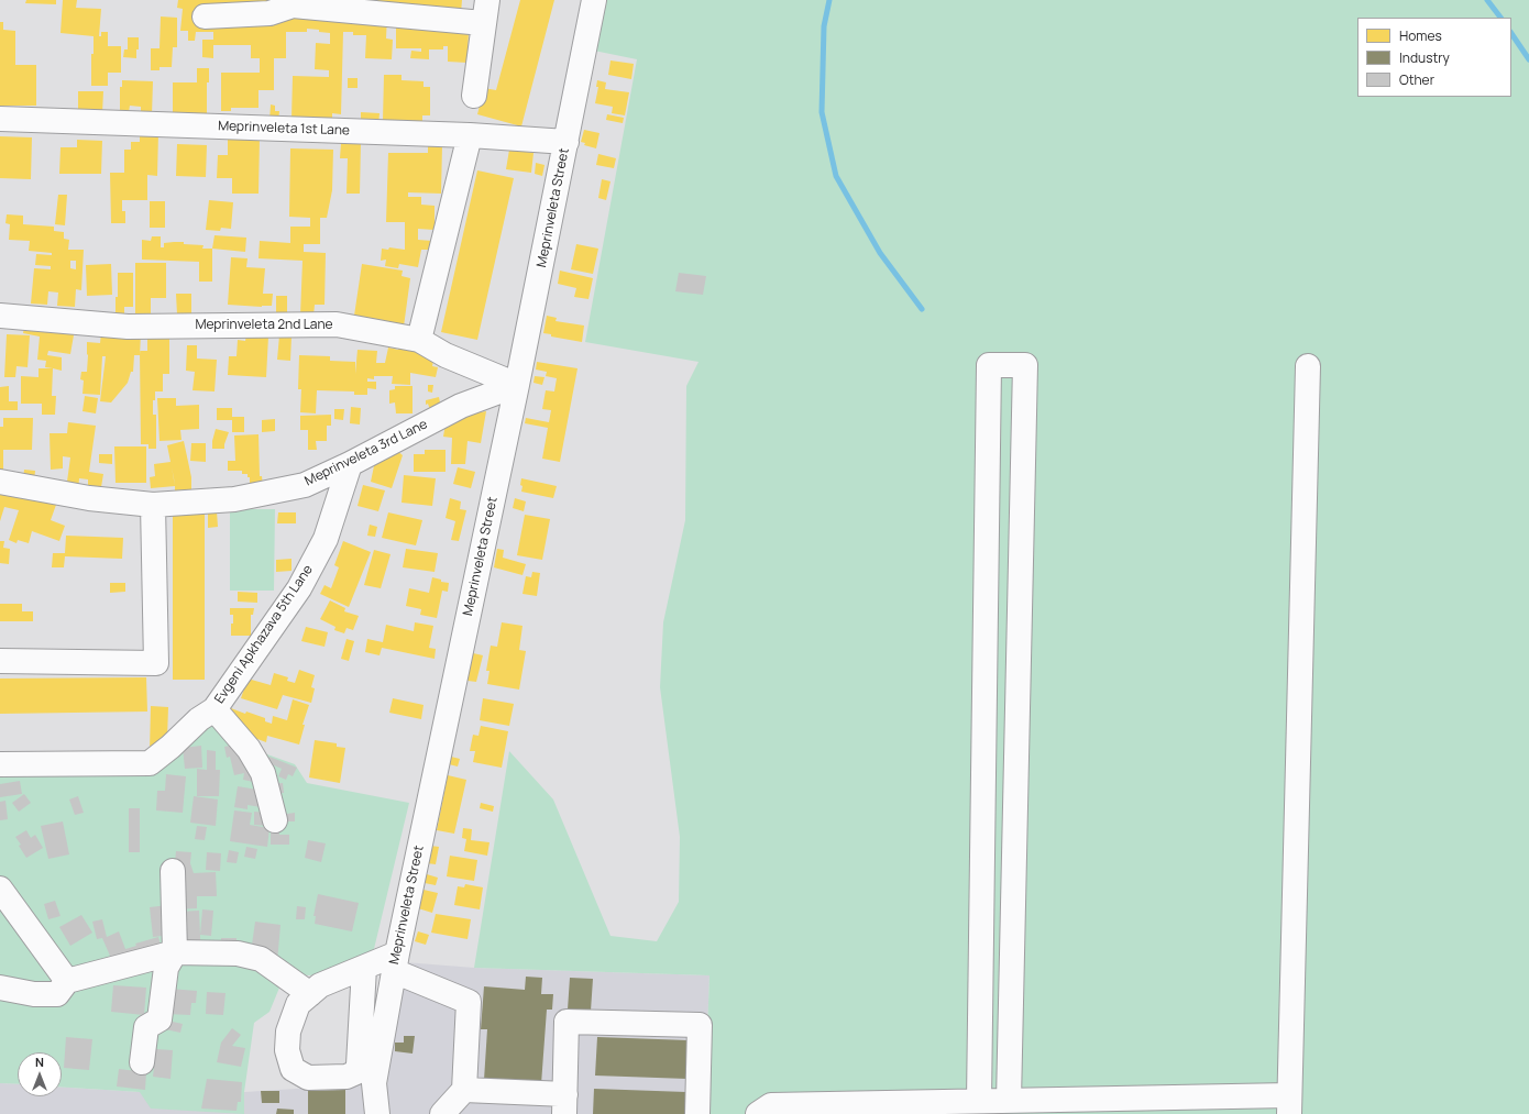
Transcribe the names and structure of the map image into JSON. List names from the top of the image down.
{
  "streets": {
    "street": [
      "Meprinveleta 1st Lane",
      "Meprinveleta Street",
      "Meprinveleta 2nd Lane",
      "Meprinveleta 3rd Lane",
      "Evgeni Apkhazava 5th Lane"
    ]
  },
  "crossings": [
    ["Meprinveleta 1st Lane", "Meprinveleta Street"],
    ["Meprinveleta Street", "Meprinveleta 2nd Lane"],
    ["Meprinveleta Street", "Meprinveleta 3rd Lane"],
    ["Meprinveleta 2nd Lane", "Meprinveleta 3rd Lane"],
    ["Meprinveleta 3rd Lane", "Evgeni Apkhazava 5th Lane"]
  ],
  "legend": ["Homes", "Industry", "Other"],
  "north": "top"
}
